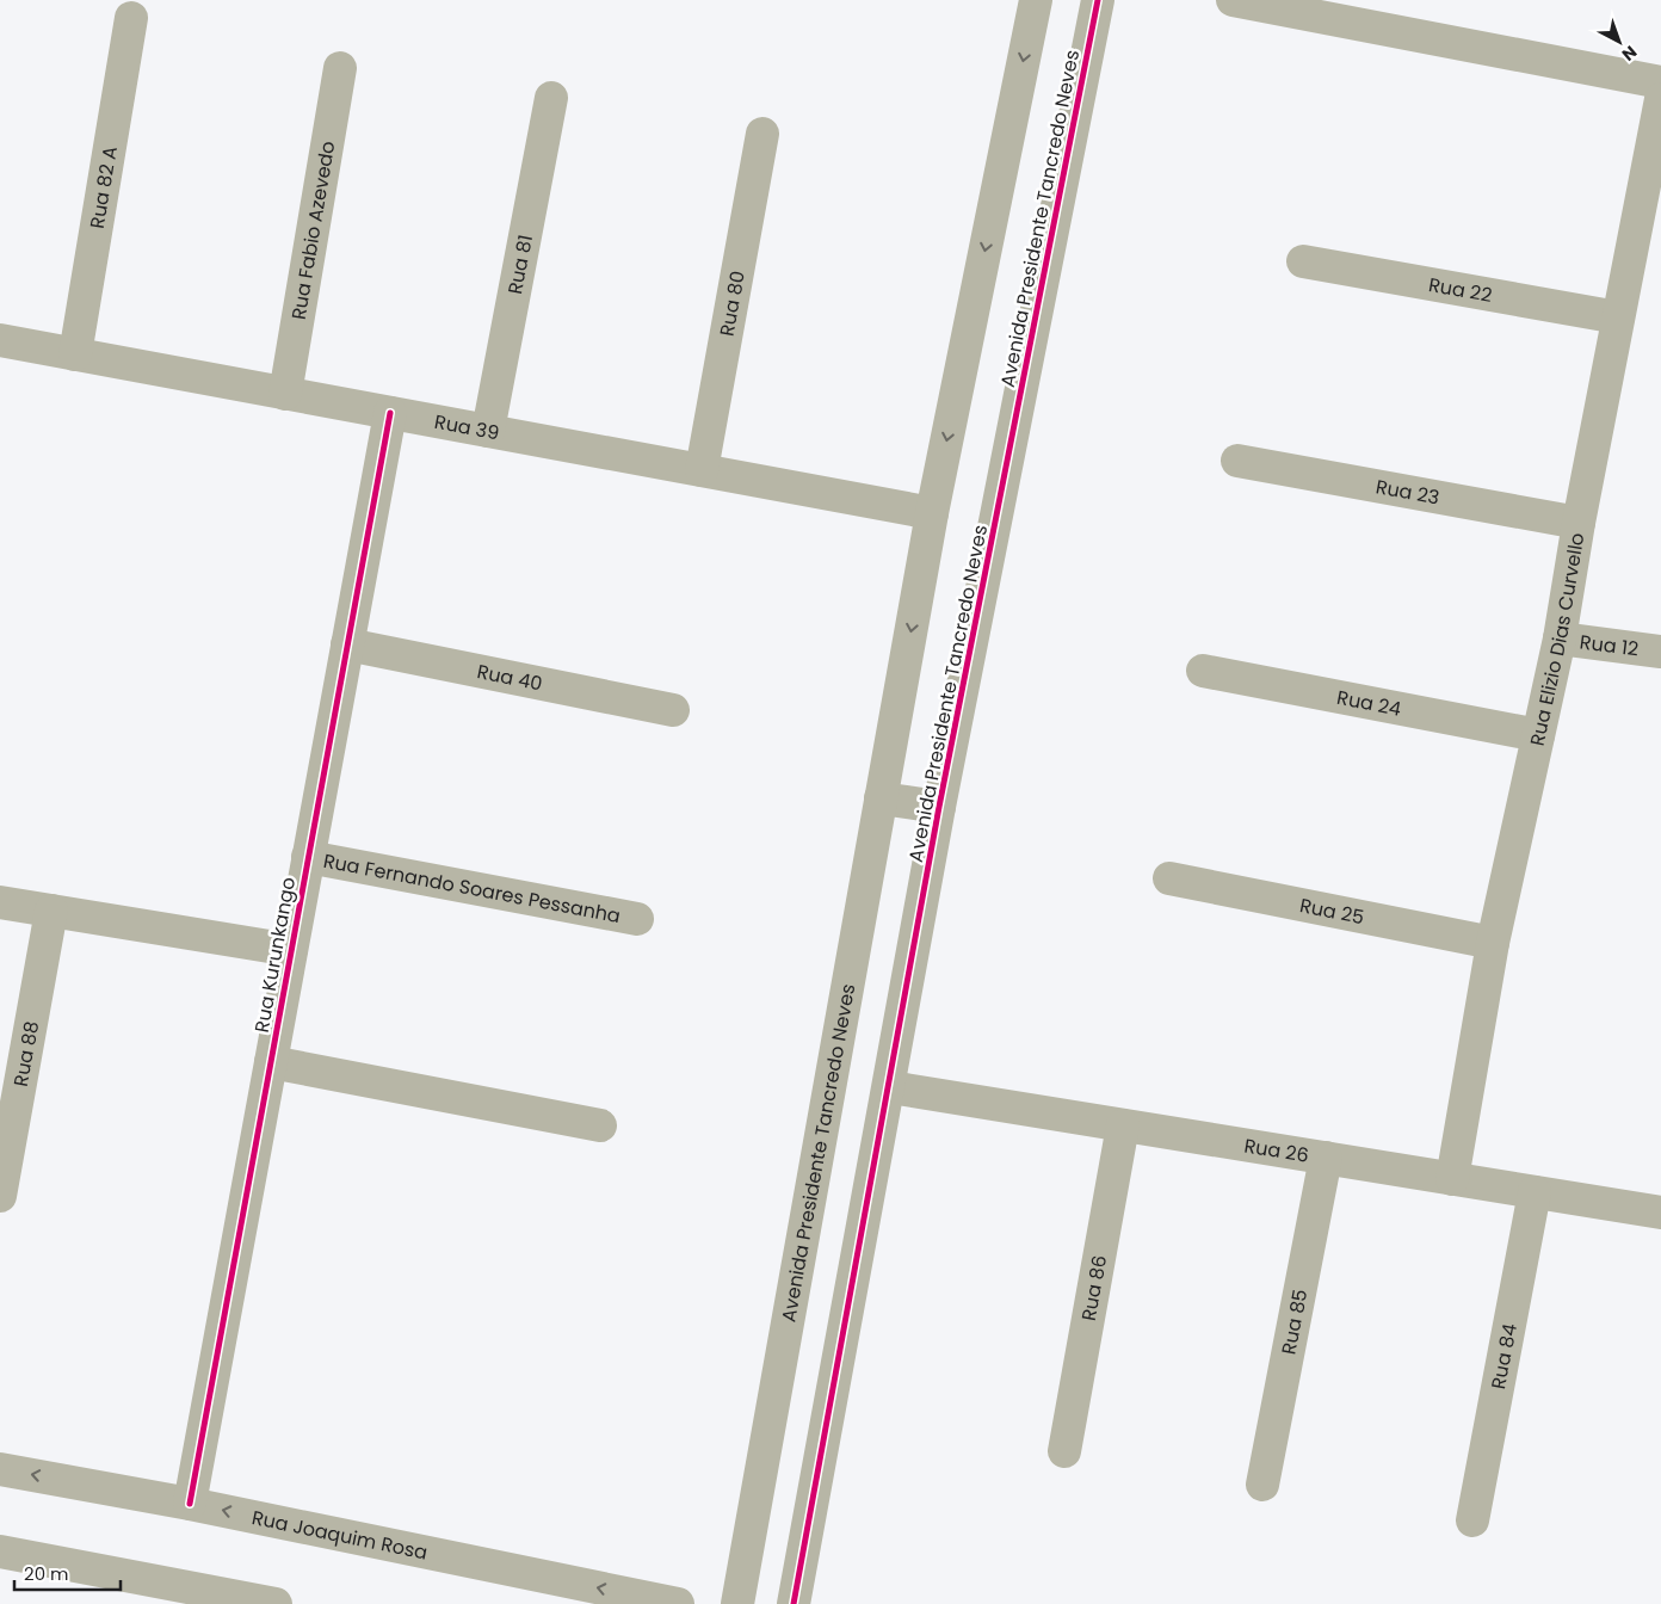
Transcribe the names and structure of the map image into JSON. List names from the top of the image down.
{
  "streets": {
    "street": [
      "Rua 82 A",
      "Avenida Presidente Tancredo Neves",
      "Rua Fabio Azevedo",
      "Rua 81",
      "Rua 22",
      "Rua 80",
      "Rua 39",
      "Rua 23",
      "Rua Elizio Dias Curvello",
      "Rua 12",
      "Rua 40",
      "Rua 24",
      "Rua Fernando Soares Pessanha",
      "Rua 25",
      "Rua Kurunkango",
      "Rua 88",
      "Rua 26",
      "Rua 86",
      "Rua 85",
      "Rua 84",
      "Rua Joaquim Rosa"
    ]
  },
  "crossings": [
    ["Rua 82 A", "Rua 39"],
    ["Avenida Presidente Tancredo Neves", "Rua 39"],
    ["Avenida Presidente Tancredo Neves", "Rua 26"],
    ["Rua Fabio Azevedo", "Rua 39"],
    ["Rua 81", "Rua 39"],
    ["Rua 22", "Rua Elizio Dias Curvello"],
    ["Rua 80", "Rua 39"],
    ["Rua 39", "Rua Kurunkango"],
    ["Rua 23", "Rua Elizio Dias Curvello"],
    ["Rua Elizio Dias Curvello", "Rua 12"],
    ["Rua Elizio Dias Curvello", "Rua 24"],
    ["Rua Elizio Dias Curvello", "Rua 25"],
    ["Rua Elizio Dias Curvello", "Rua 26"],
    ["Rua 40", "Rua Kurunkango"],
    ["Rua Fernando Soares Pessanha", "Rua Kurunkango"],
    ["Rua Kurunkango", "Rua Joaquim Rosa"],
    ["Rua 26", "Rua 86"],
    ["Rua 26", "Rua 85"],
    ["Rua 26", "Rua 84"]
  ],
  "scale_bar": "20 m",
  "north": "bottom right"
}
